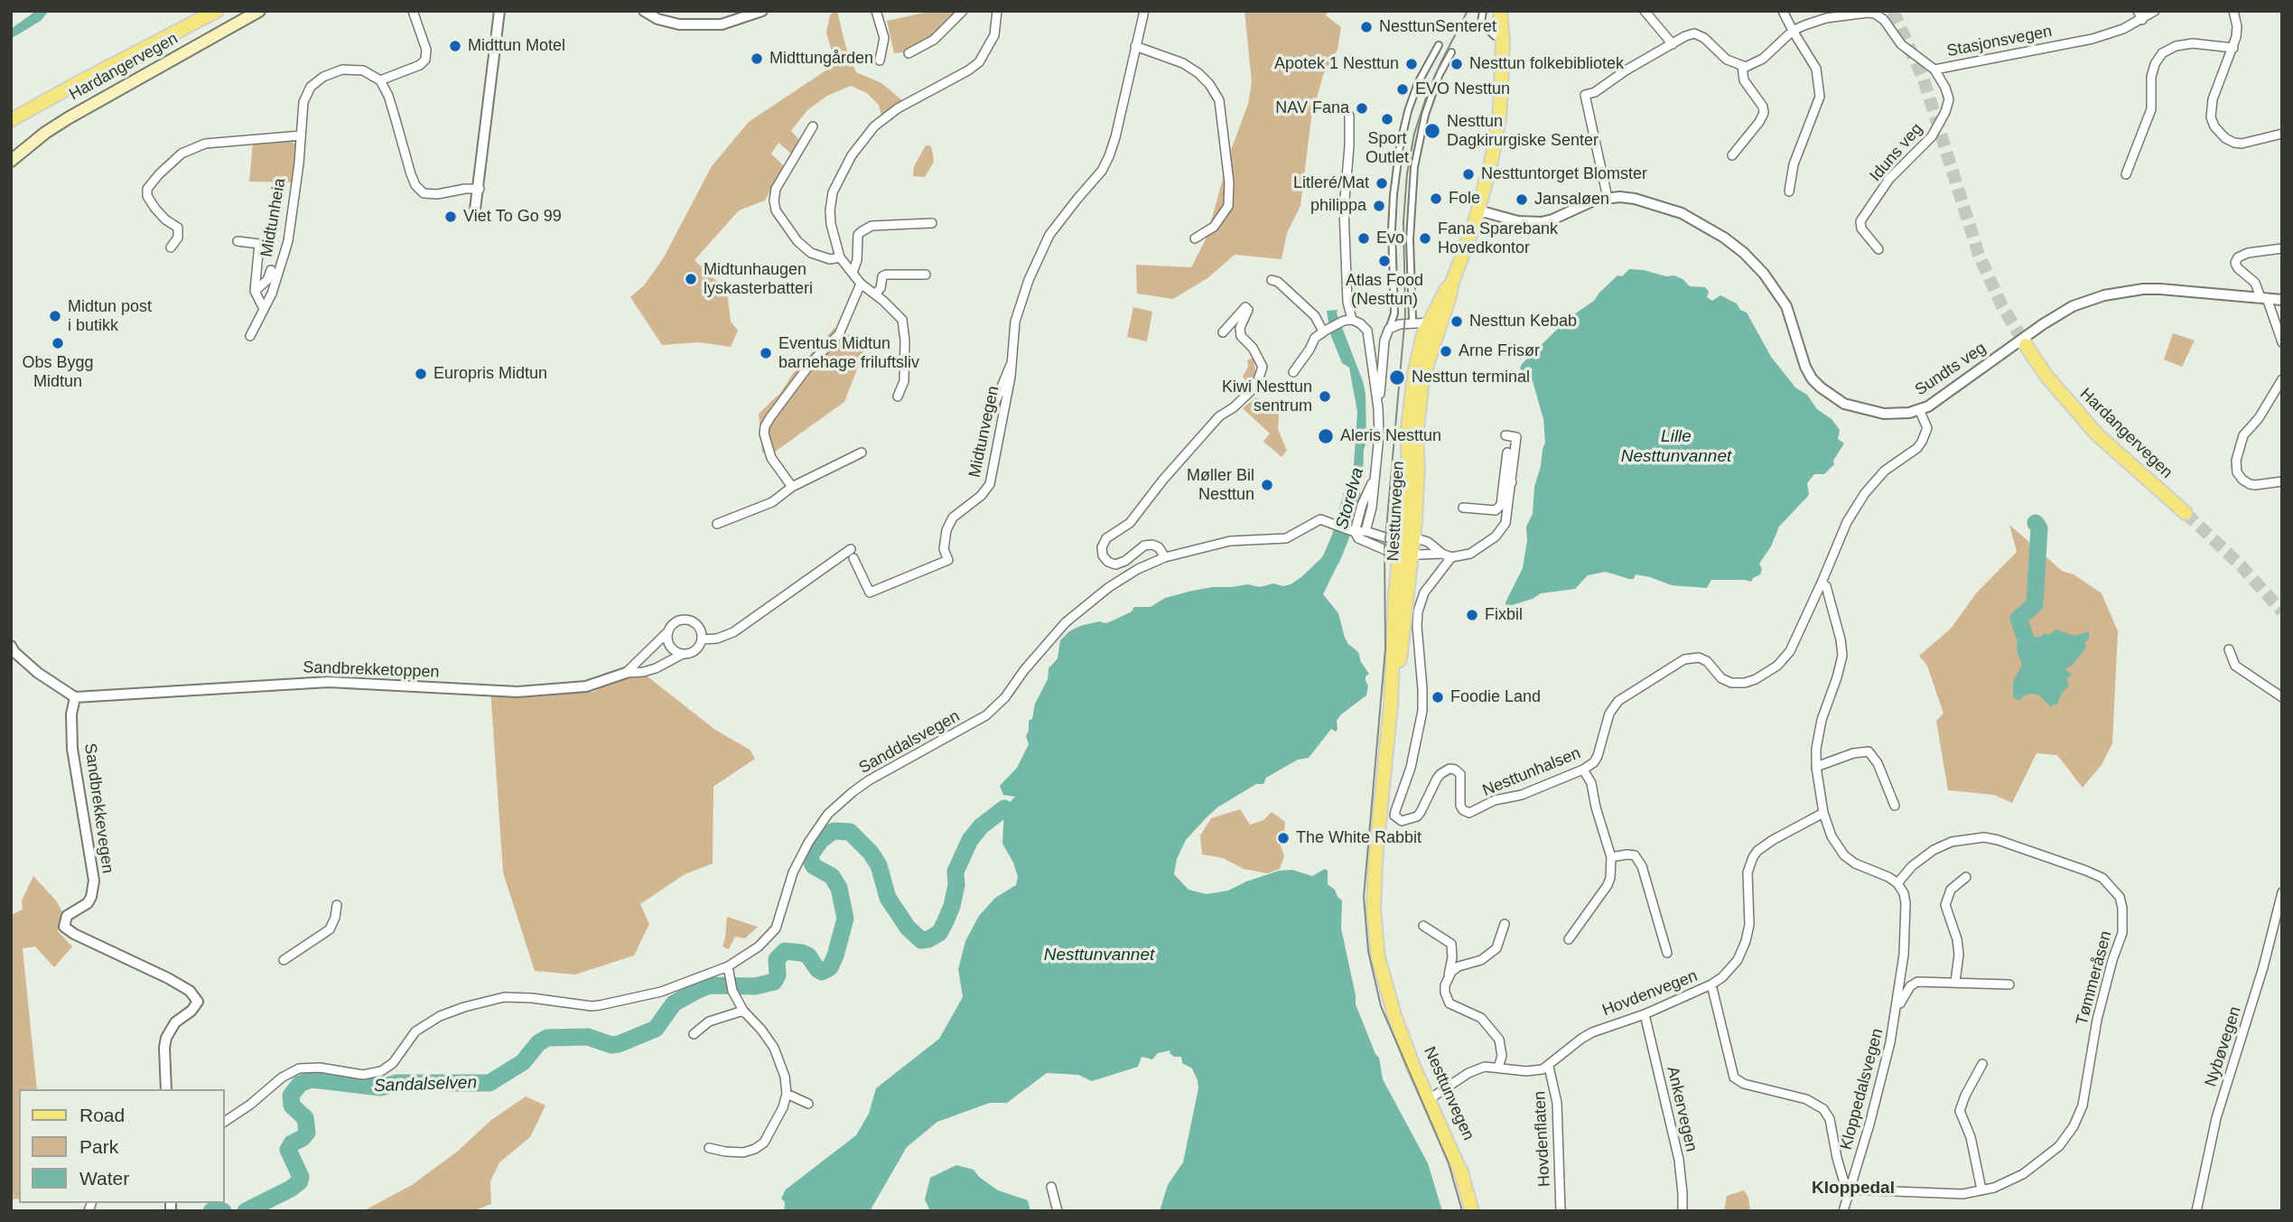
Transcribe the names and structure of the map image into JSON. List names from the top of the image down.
{
  "streets": {
    "main road": ["Hardangervegen", "Nesttunvegen"],
    "street": [
      "Stasjonsvegen",
      "Iduns veg",
      "Midtunheia",
      "Sundts veg",
      "Midtunvegen",
      "Sandbrekketoppen",
      "Sanddalsvegen",
      "Nesttunhalsen",
      "Sandbrekkevegen",
      "Tømmeråsen",
      "Hovdenvegen",
      "Nybøvegen",
      "Kloppedalsvegen",
      "Ankervegen",
      "Hovdenflaten"
    ]
  },
  "crossings": [
    ["Stasjonsvegen", "Iduns veg"],
    ["Sundts veg", "Nesttunvegen"],
    ["Midtunvegen", "Sandbrekketoppen"],
    ["Nesttunvegen", "Sanddalsvegen"],
    ["Sandbrekketoppen", "Sandbrekkevegen"],
    ["Tømmeråsen", "Kloppedalsvegen"],
    ["Hovdenvegen", "Ankervegen"],
    ["Hovdenvegen", "Hovdenflaten"]
  ],
  "districts": ["Kloppedal"],
  "water": [
    "Lille Nesttunvannet",
    "Storelva",
    "Nesttunvannet",
    "Sandalselven"
  ],
  "places": [
    "NesttunSenteret",
    "Midttun Motel",
    "Midttungården",
    "Apotek 1 Nesttun",
    "Nesttun folkebibliotek",
    "EVO Nesttun",
    "NAV Fana",
    "Sport Outlet",
    "Nesttun Dagkirurgiske Senter",
    "Nesttuntorget Blomster",
    "Litleré/Mat",
    "Fole",
    "Jansaløen",
    "philippa",
    "Viet To Go 99",
    "Evo",
    "Fana Sparebank Hovedkontor",
    "Atlas Food (Nesttun)",
    "Midtunhaugen lyskasterbatteri",
    "Midtun post i butikk",
    "Nesttun Kebab",
    "Obs Bygg Midtun",
    "Arne Frisør",
    "Eventus Midtun barnehage friluftsliv",
    "Europris Midtun",
    "Nesttun terminal",
    "Kiwi Nesttun sentrum",
    "Aleris Nesttun",
    "Møller Bil Nesttun",
    "Fixbil",
    "Foodie Land",
    "The White Rabbit"
  ],
  "legend": ["Road", "Park", "Water"]
}
